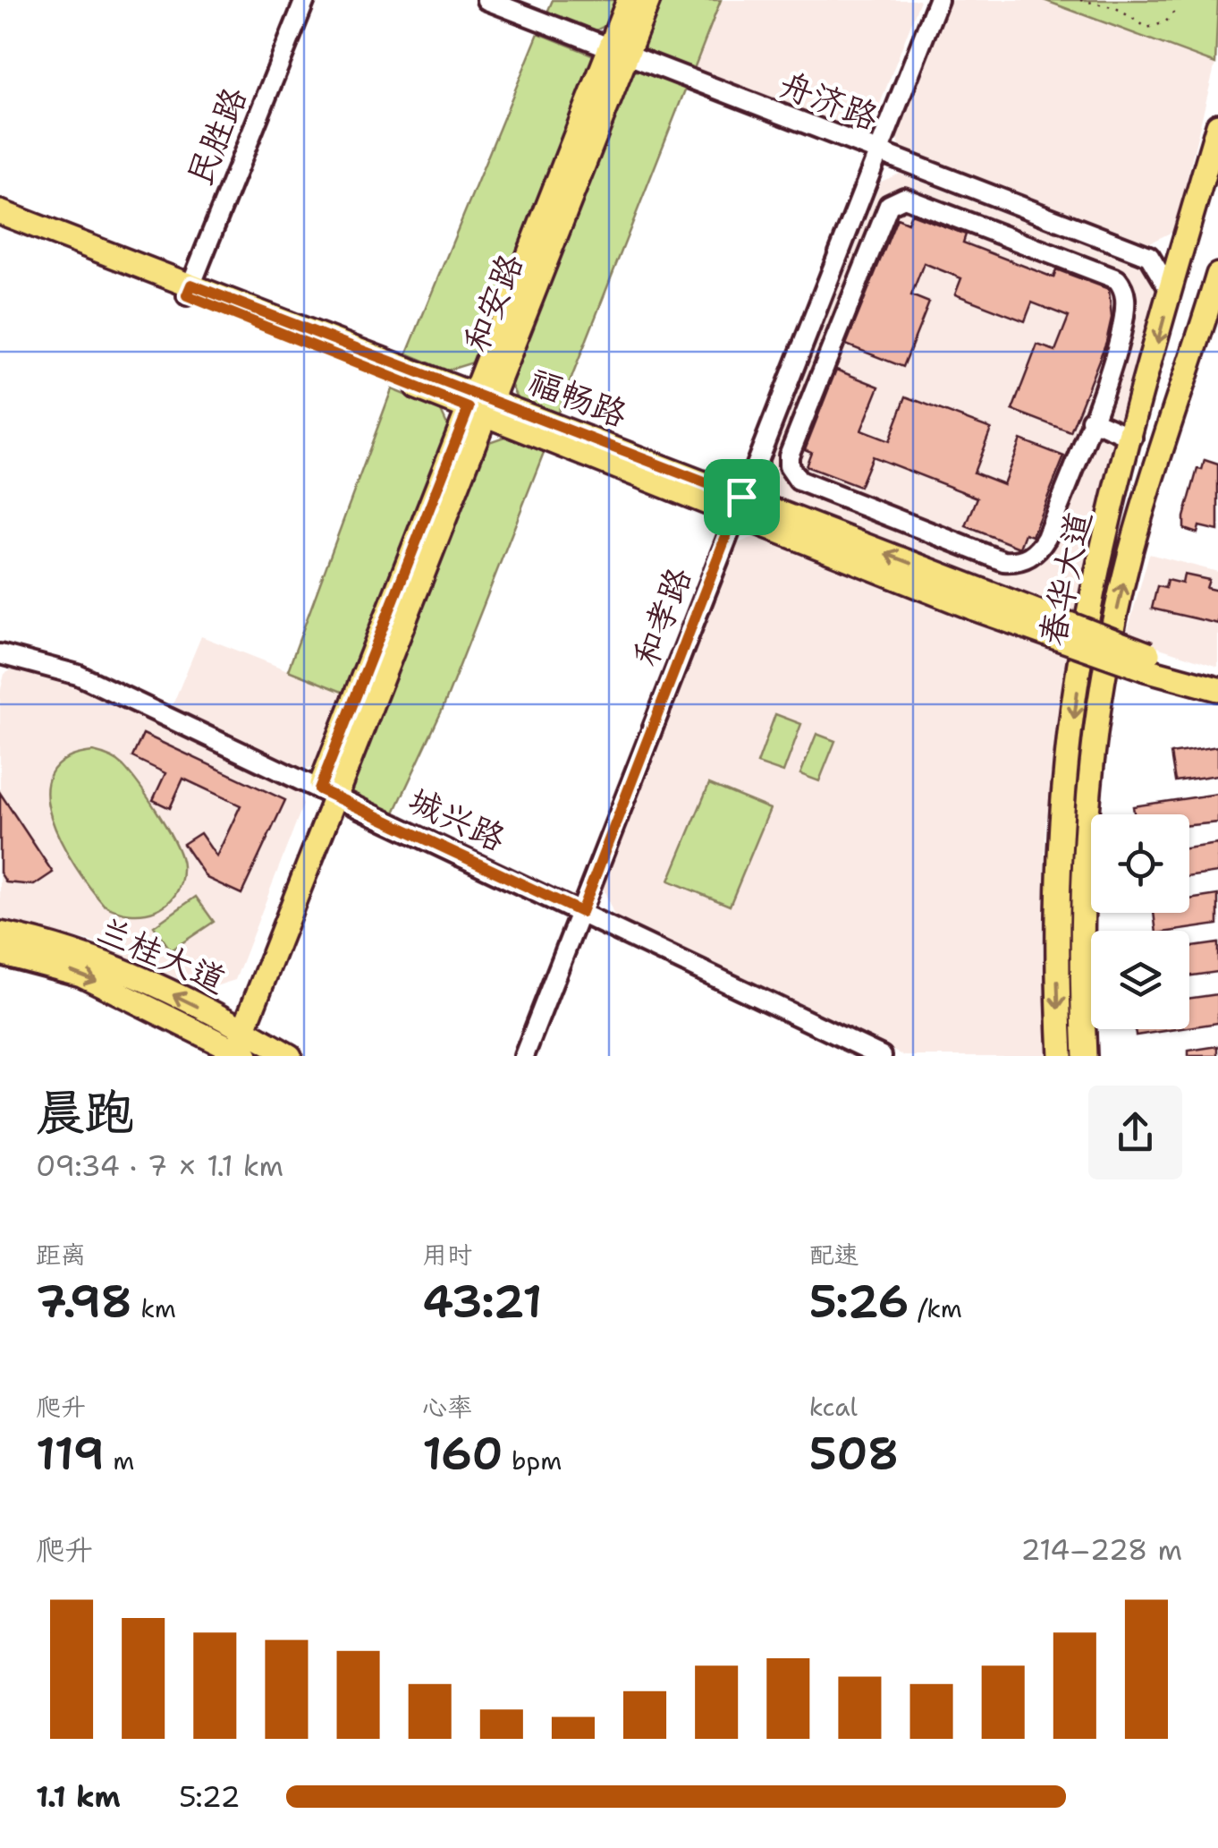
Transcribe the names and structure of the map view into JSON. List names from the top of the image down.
{
  "streets": {
    "main road": [
      "和安路",
      "福畅路",
      "春华大道",
      "兰桂大道"
    ],
    "street": [
      "舟济路",
      "民胜路",
      "和孝路",
      "城兴路"
    ]
  },
  "crossings": [
    ["舟济路", "和安路"],
    ["舟济路", "和孝路"],
    ["民胜路", "福畅路"],
    ["和安路", "福畅路"],
    ["和安路", "城兴路"],
    ["和安路", "兰桂大道"],
    ["福畅路", "和孝路"],
    ["和孝路", "城兴路"]
  ],
  "page": {
    "heading": ["晨跑", "09:34 · 7 × 1.1 km"],
    "stats": [
      ["距离", "7.98 km"],
      ["用时", "43:21"],
      ["配速", "5:26 /km"],
      ["爬升", "119 m"],
      ["心率", "160 bpm"],
      ["kcal", "508"]
    ],
    "chart": ["爬升", "214–228 m"],
    "list": [
      {
        "name": "1.1 km",
        "note": "5:22"
      }
    ]
  }
}
